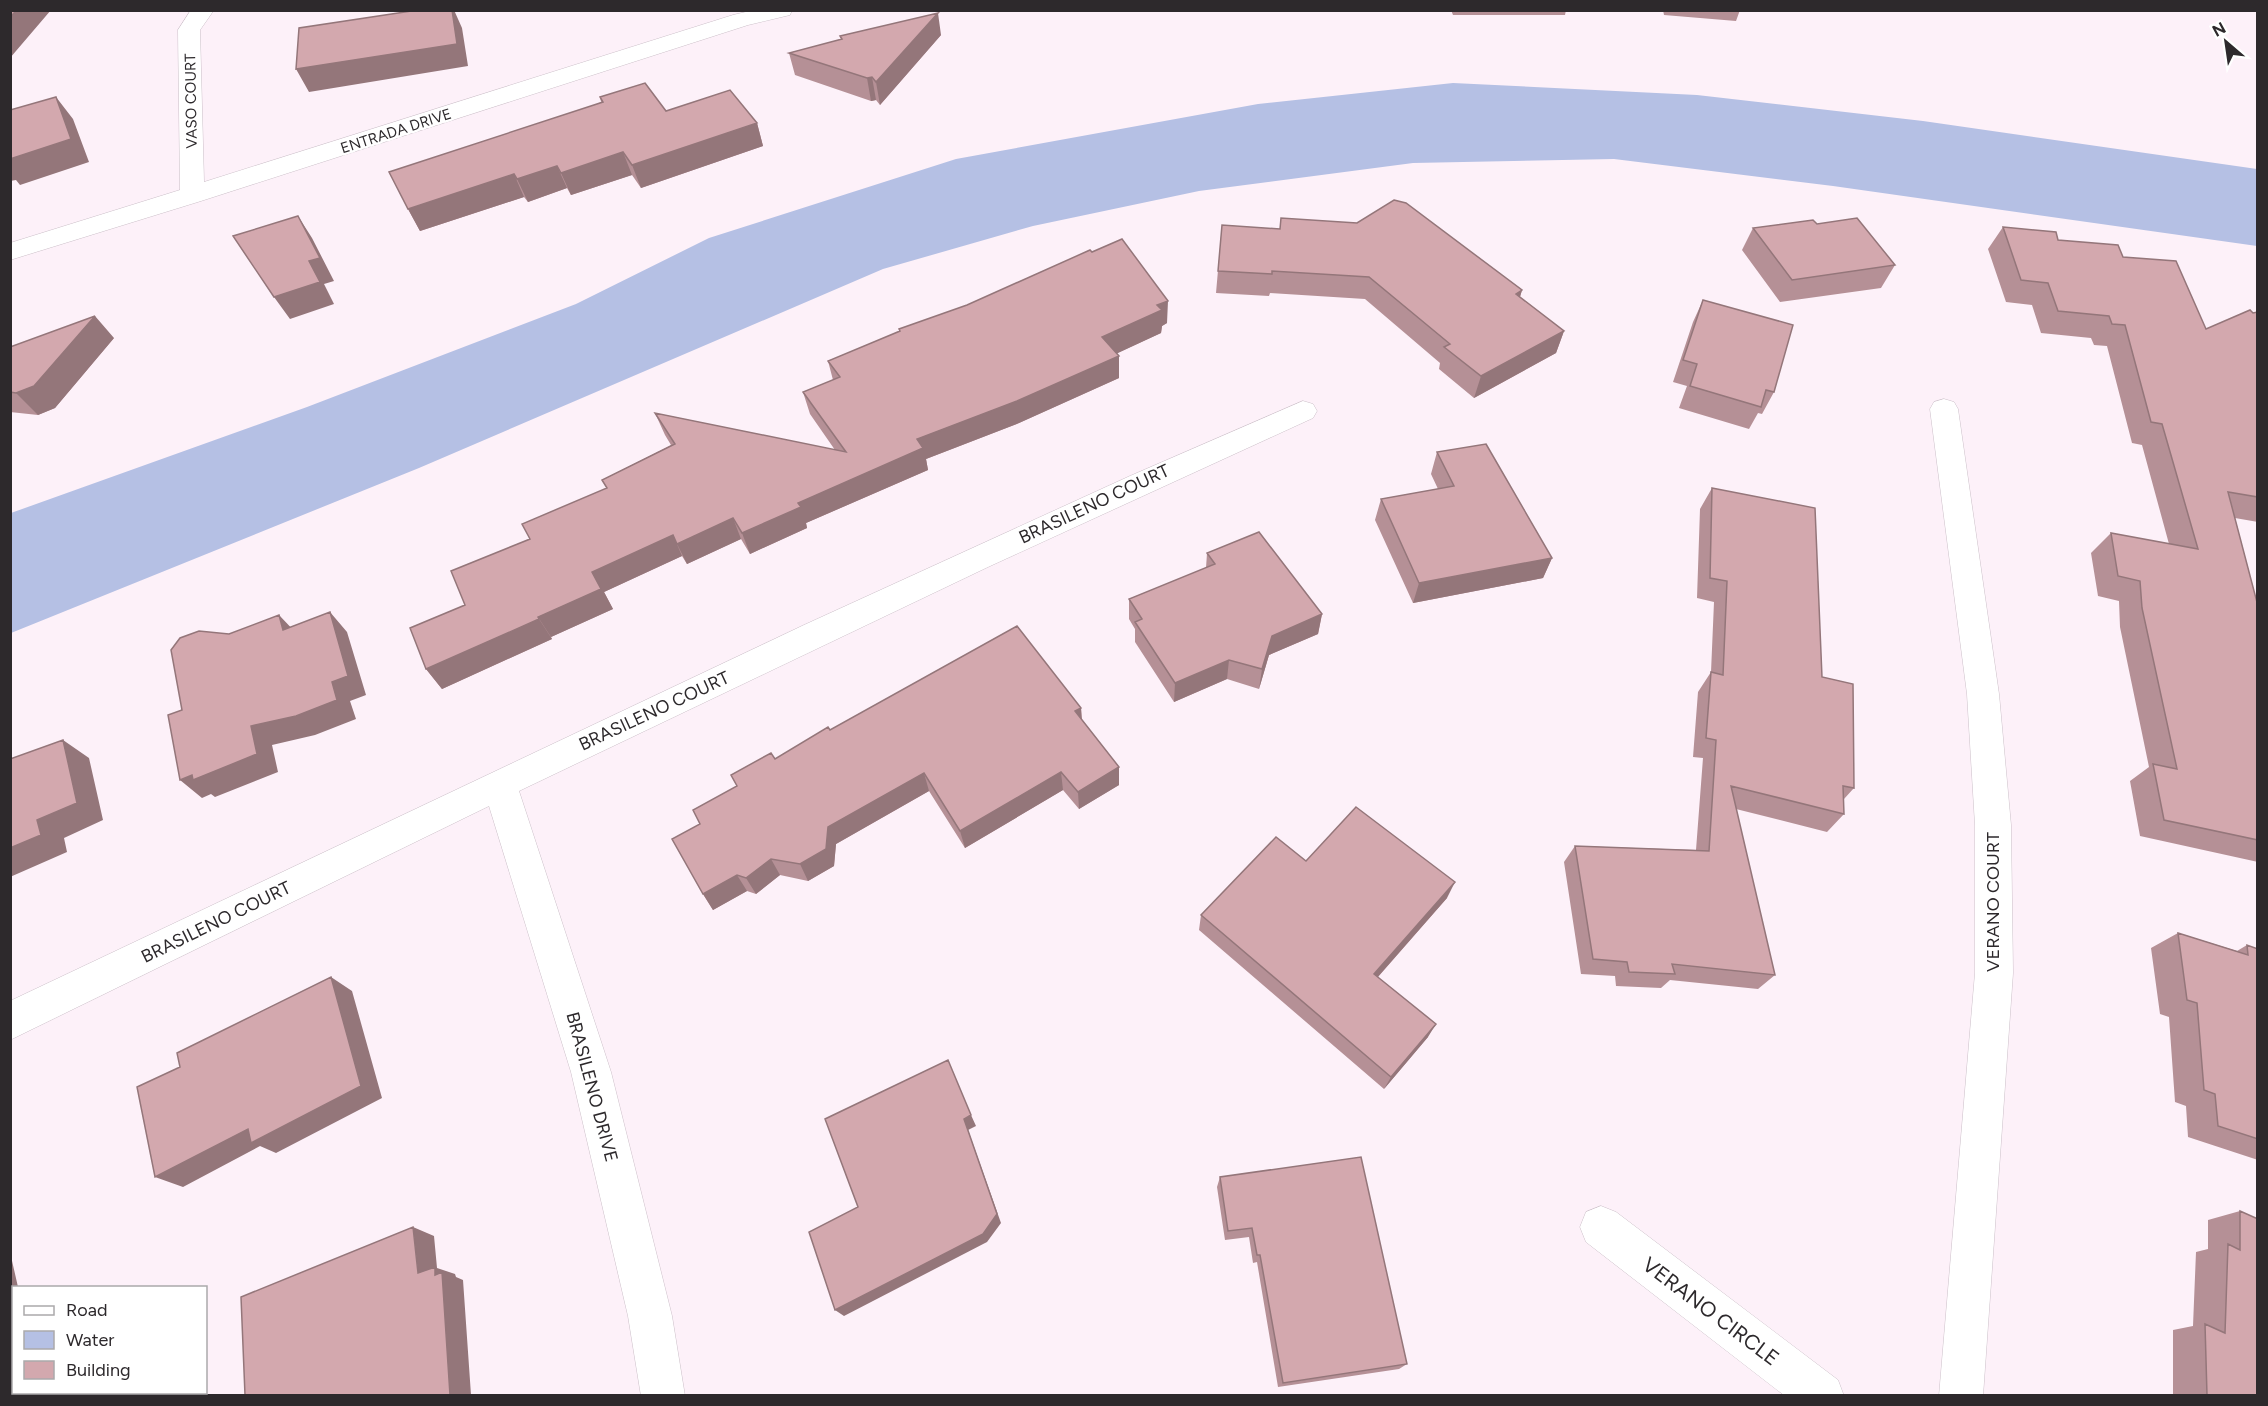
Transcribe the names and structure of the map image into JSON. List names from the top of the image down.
{
  "streets": {
    "street": [
      "VASO COURT",
      "ENTRADA DRIVE",
      "BRASILENO COURT",
      "VERANO COURT",
      "BRASILENO DRIVE",
      "VERANO CIRCLE"
    ]
  },
  "crossings": [
    ["VASO COURT", "ENTRADA DRIVE"],
    ["BRASILENO COURT", "BRASILENO DRIVE"]
  ],
  "legend": ["Road", "Water", "Building"],
  "north": "top left"
}
